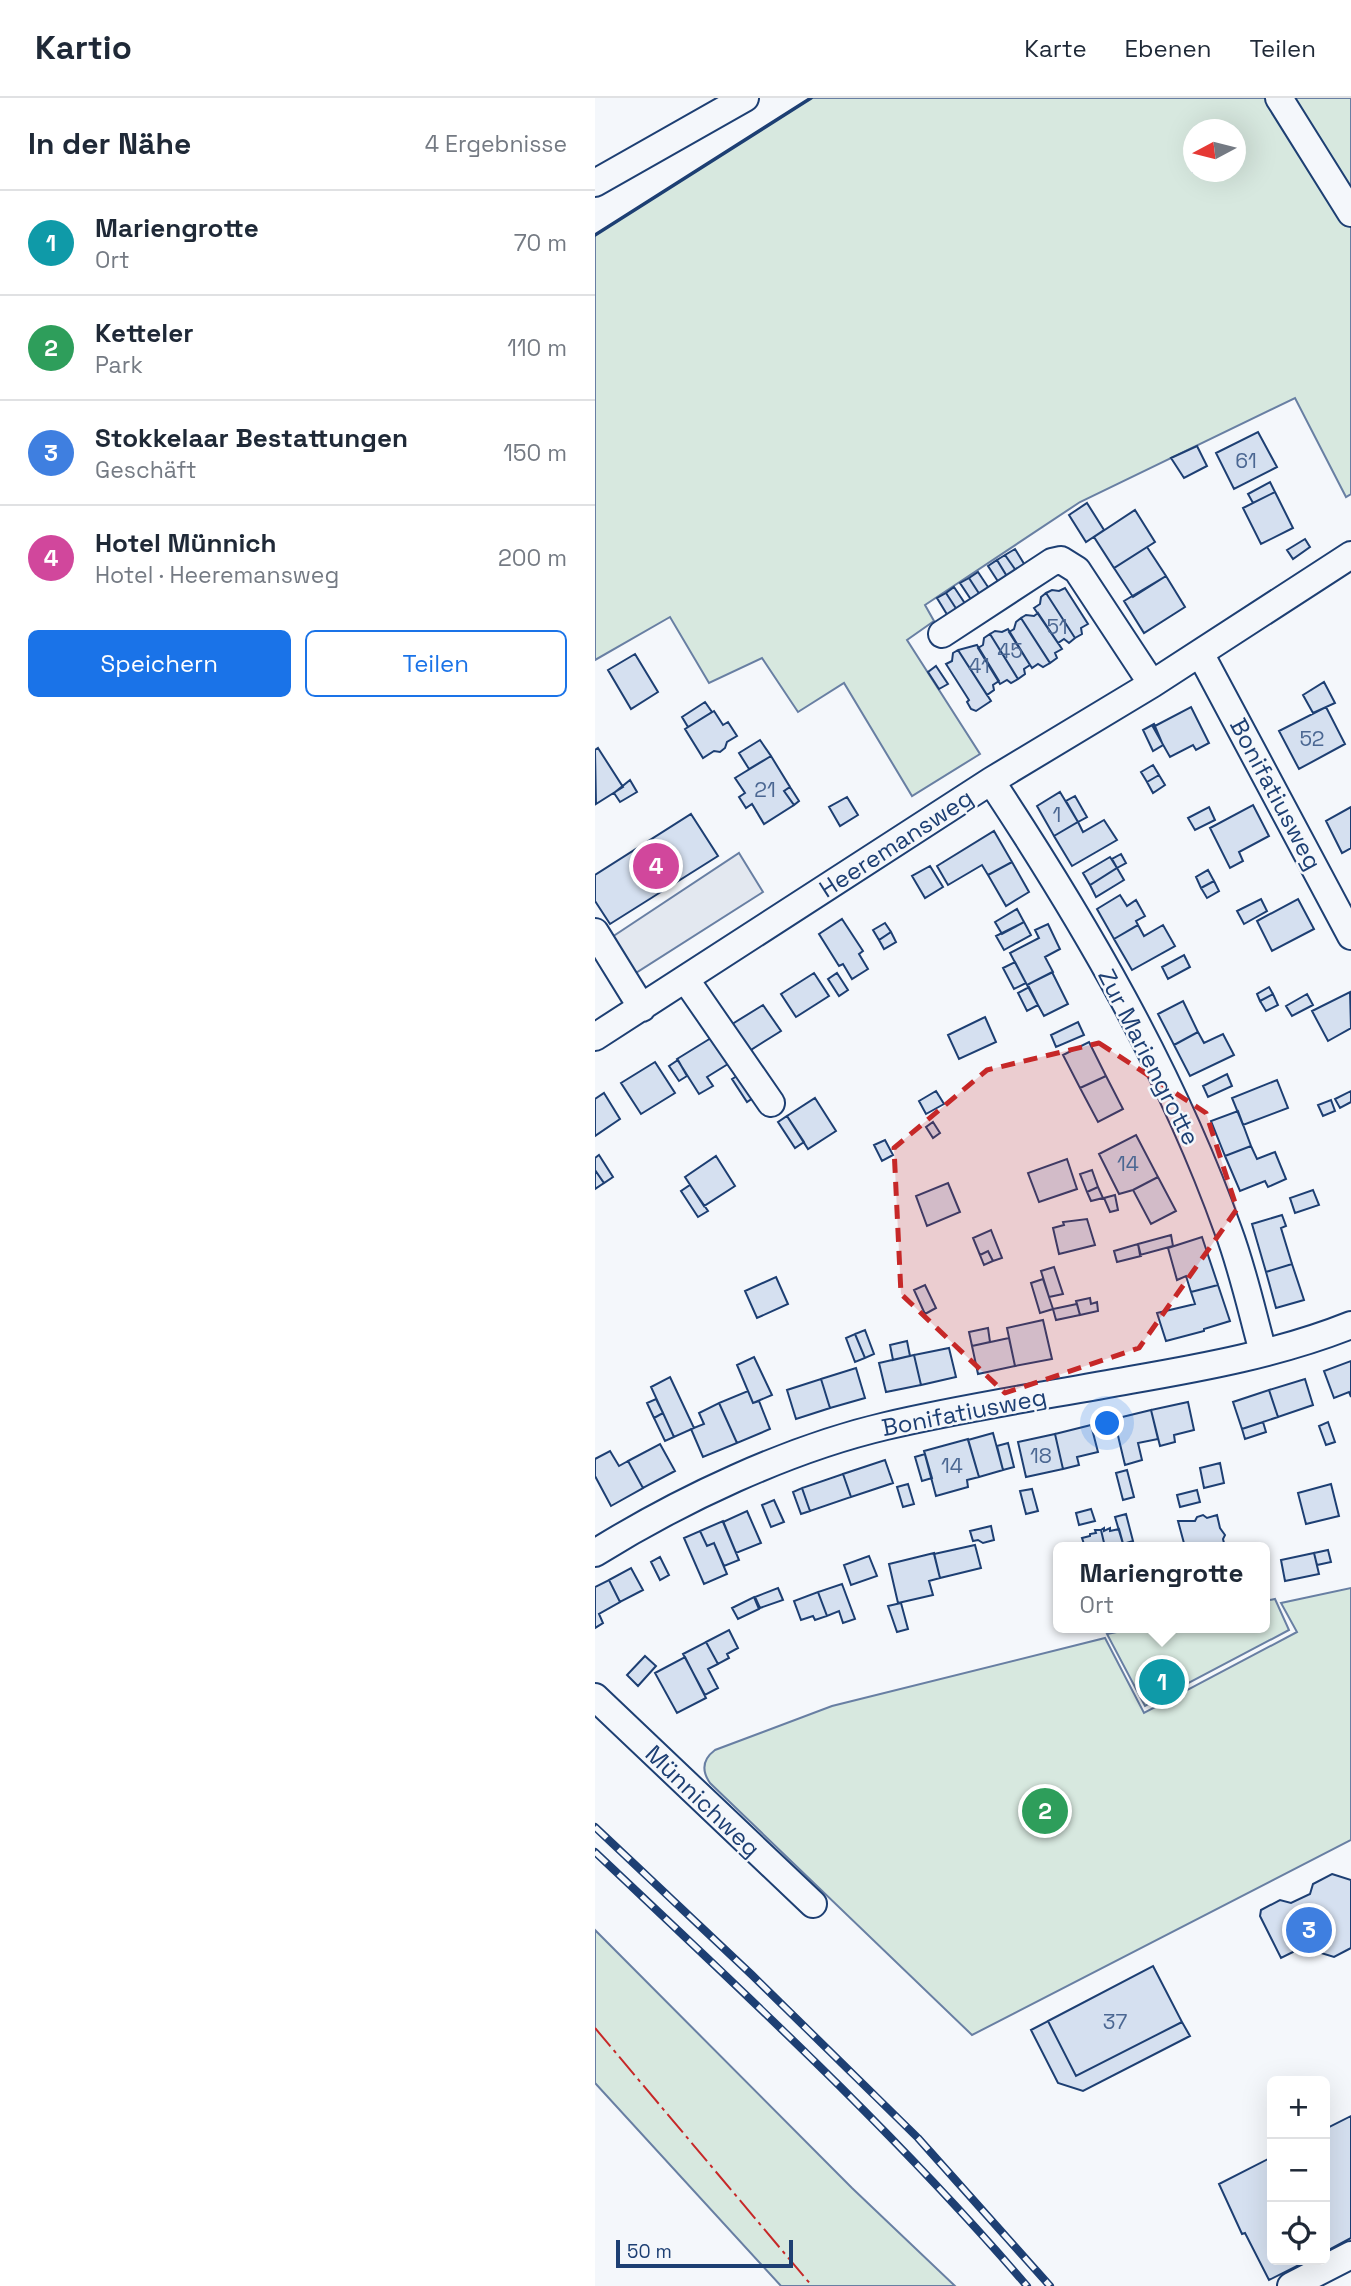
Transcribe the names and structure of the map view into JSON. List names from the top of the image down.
{
  "streets": {
    "street": [
      "Bonifatiusweg",
      "Heeremansweg",
      "Zur Mariengrotte",
      "Münnichweg"
    ]
  },
  "crossings": [
    ["Bonifatiusweg", "Heeremansweg"],
    ["Bonifatiusweg", "Zur Mariengrotte"],
    ["Heeremansweg", "Zur Mariengrotte"]
  ],
  "house_numbers": [
    "61",
    "51",
    "45",
    "41",
    "52",
    "21",
    "1",
    "14",
    "18",
    "14",
    "37"
  ],
  "scale_bar": "50 m",
  "north": "left",
  "page": {
    "header": "Kartio",
    "nav": ["Karte", "Ebenen", "Teilen"],
    "heading": ["In der Nähe", "4 Ergebnisse"],
    "list": [
      {
        "mark": "1",
        "name": "Mariengrotte",
        "note": "Ort",
        "value": "70 m"
      },
      {
        "mark": "2",
        "name": "Ketteler",
        "note": "Park",
        "value": "110 m"
      },
      {
        "mark": "3",
        "name": "Stokkelaar Bestattungen",
        "note": "Geschäft",
        "value": "150 m"
      },
      {
        "mark": "4",
        "name": "Hotel Münnich",
        "note": "Hotel · Heeremansweg",
        "value": "200 m"
      }
    ],
    "buttons": ["Speichern", "Teilen"],
    "pins": [
      "4",
      "1",
      "2",
      "3"
    ],
    "popup": ["Mariengrotte", "Ort"],
    "map_buttons": ["+", "−"],
    "scale": "50 m"
  }
}
